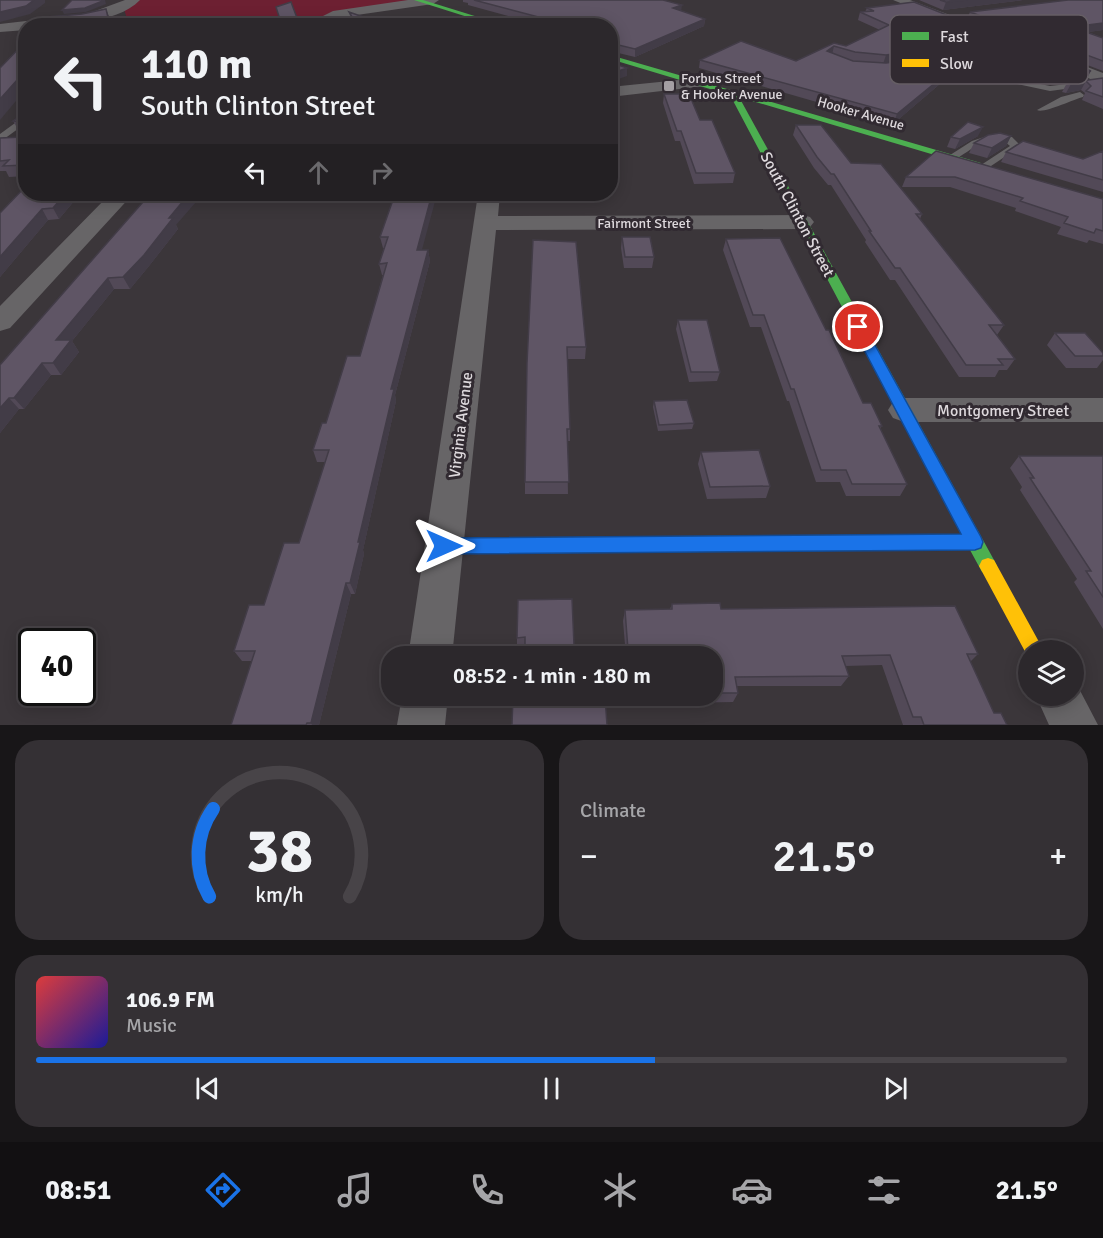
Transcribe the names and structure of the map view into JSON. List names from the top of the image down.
{
  "streets": {
    "street": [
      "Hooker Avenue",
      "South Clinton Street",
      "Fairmont Street",
      "Montgomery Street",
      "Virginia Avenue"
    ]
  },
  "crossings": [
    ["Hooker Avenue", "South Clinton Street"],
    ["South Clinton Street", "Fairmont Street"],
    ["South Clinton Street", "Montgomery Street"],
    ["Fairmont Street", "Virginia Avenue"]
  ],
  "places": {
    "transit": ["Forbus Street & Hooker Avenue"]
  },
  "legend": ["Fast", "Slow"],
  "page": {
    "turn": ["110 m", "South Clinton Street"],
    "limit": "40",
    "trip": "08:52 · 1 min · 180 m",
    "tile": "Climate",
    "heat": ["−", "21.5°", "+"],
    "song": ["106.9 FM", "Music"],
    "tabs": ["08:51", "21.5°"],
    "gauge": ["38", "km/h"]
  }
}
